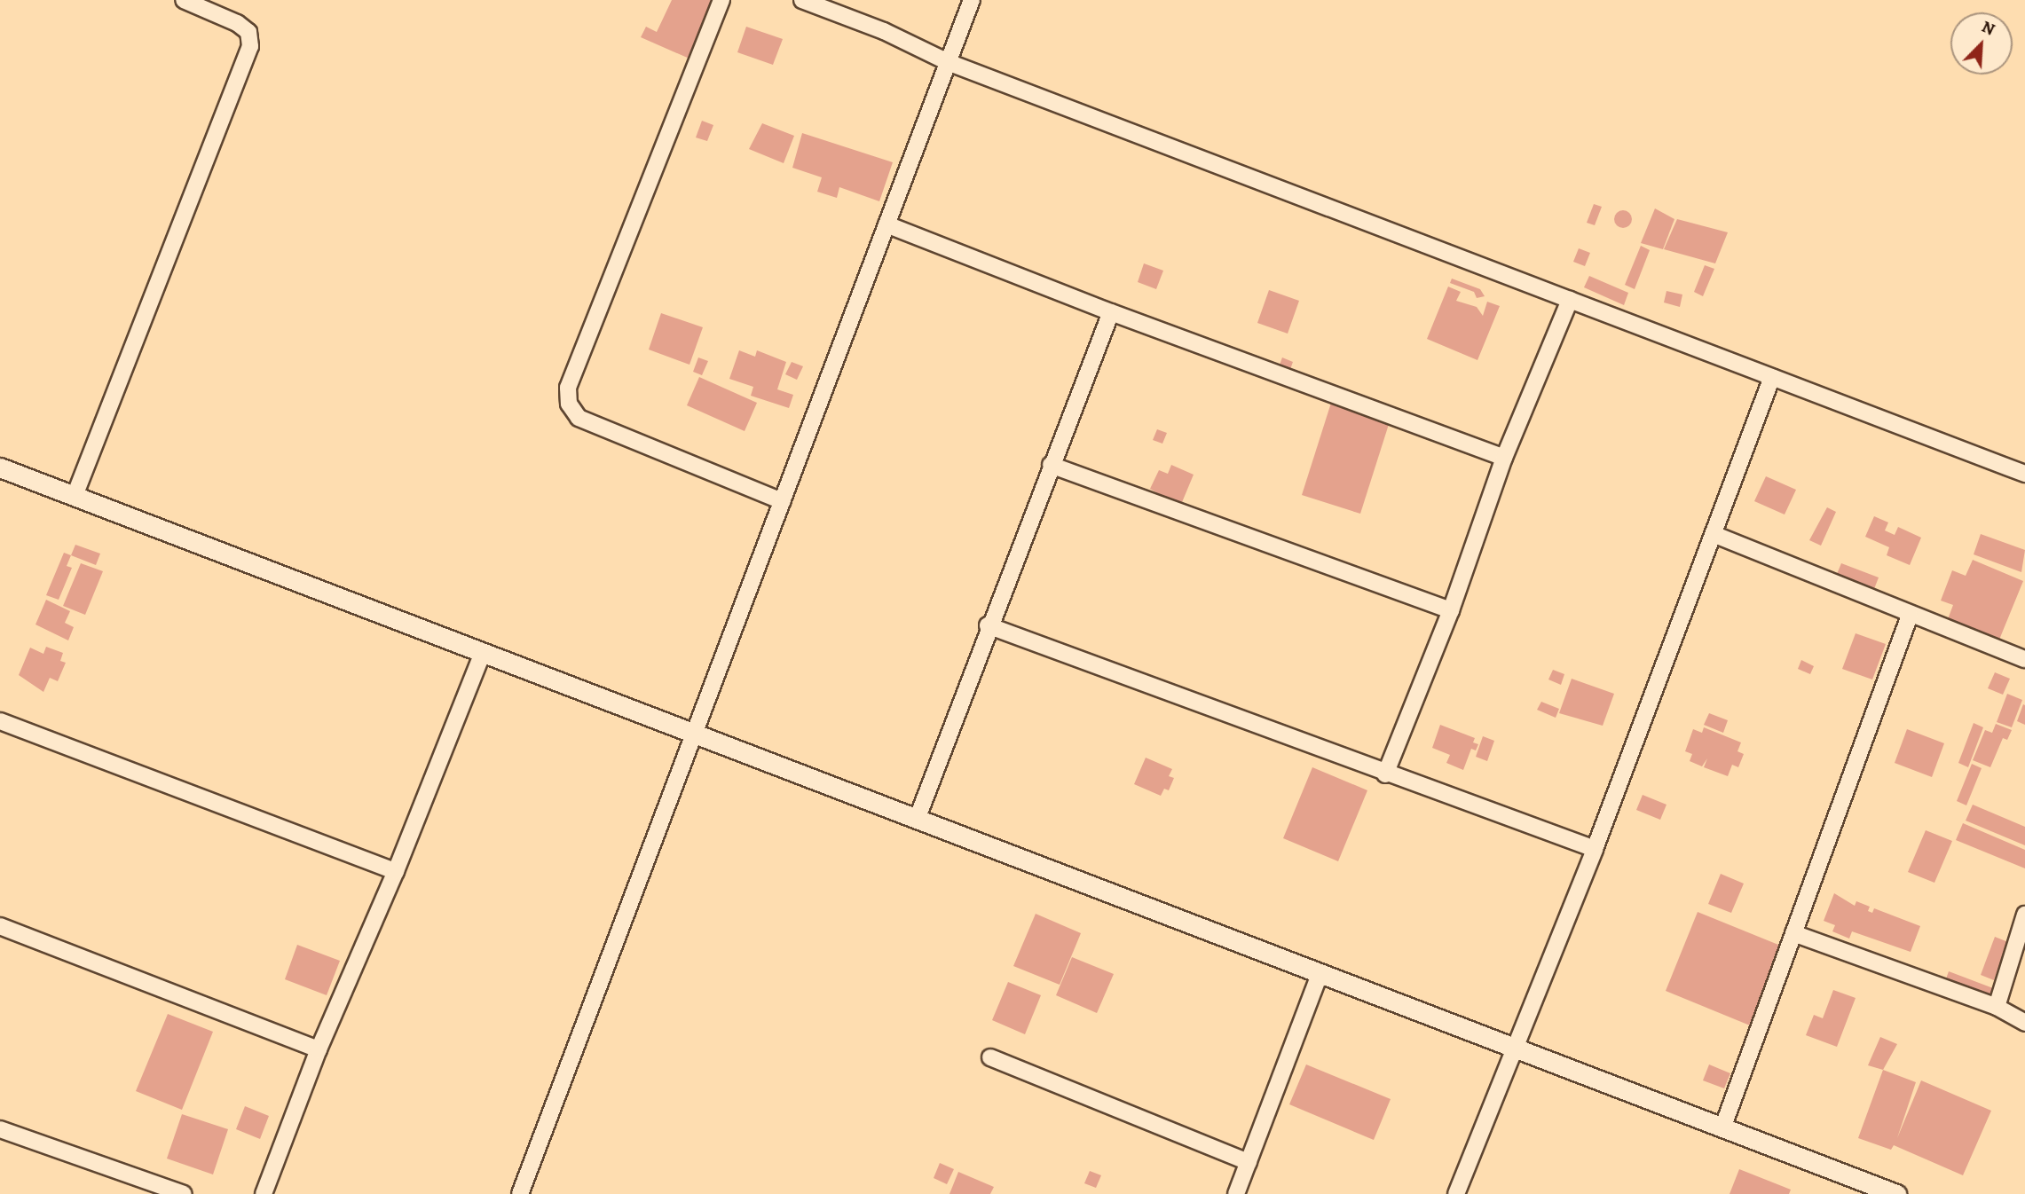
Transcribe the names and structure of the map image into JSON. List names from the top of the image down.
{
  "north": "top right"
}
